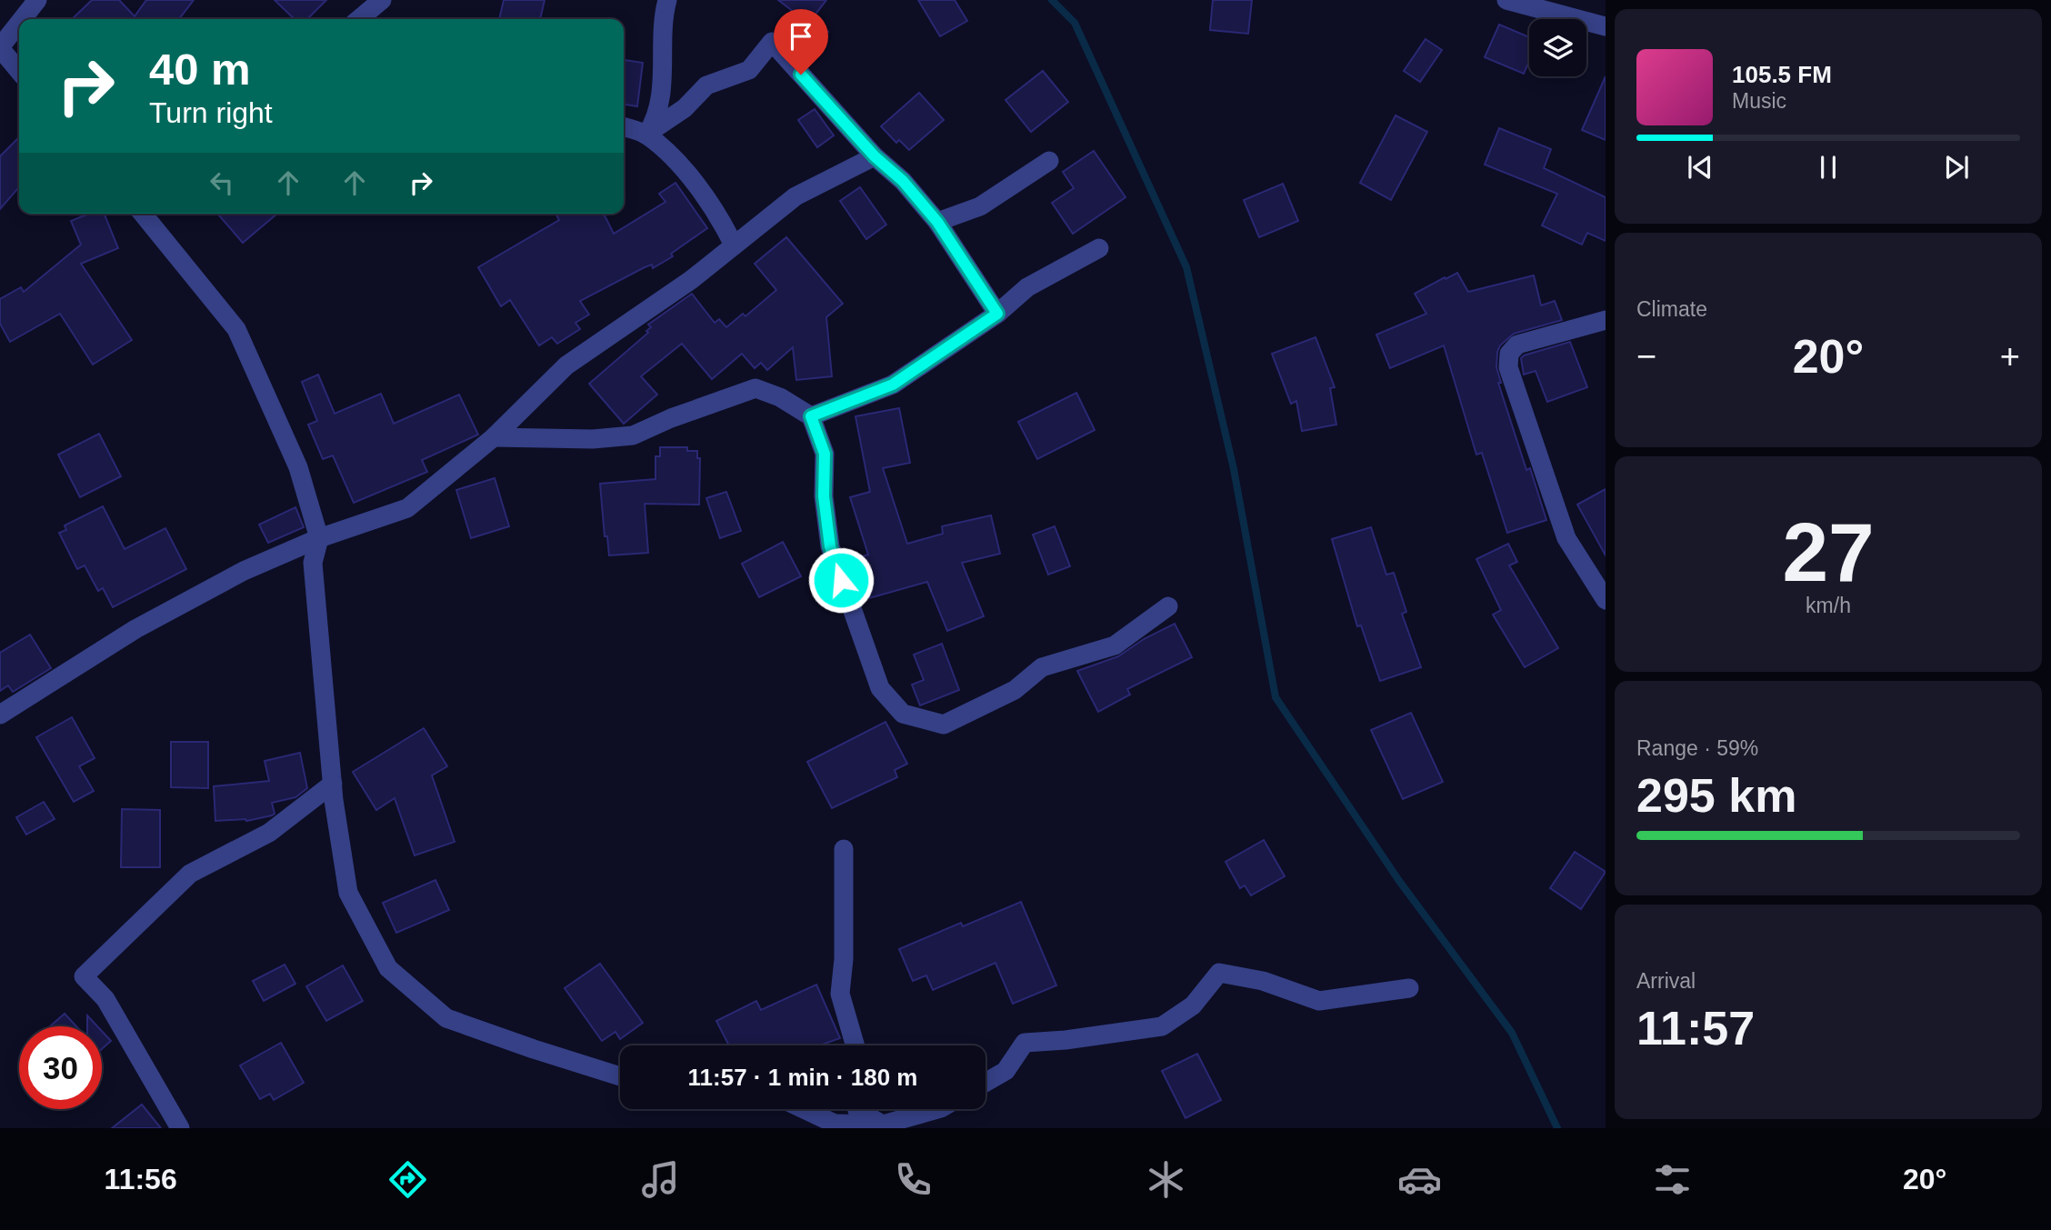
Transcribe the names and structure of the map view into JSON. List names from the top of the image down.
{
  "page": {
    "turn": ["40 m", "Turn right"],
    "song": ["105.5 FM", "Music"],
    "tile": [
      "Climate",
      ["27", "km/h"],
      ["Range · 59%", "295 km"],
      ["Arrival", "11:57"]
    ],
    "heat": ["−", "20°", "+"],
    "limit": "30",
    "trip": "11:57 · 1 min · 180 m",
    "tabs": ["11:56", "20°"]
  }
}
